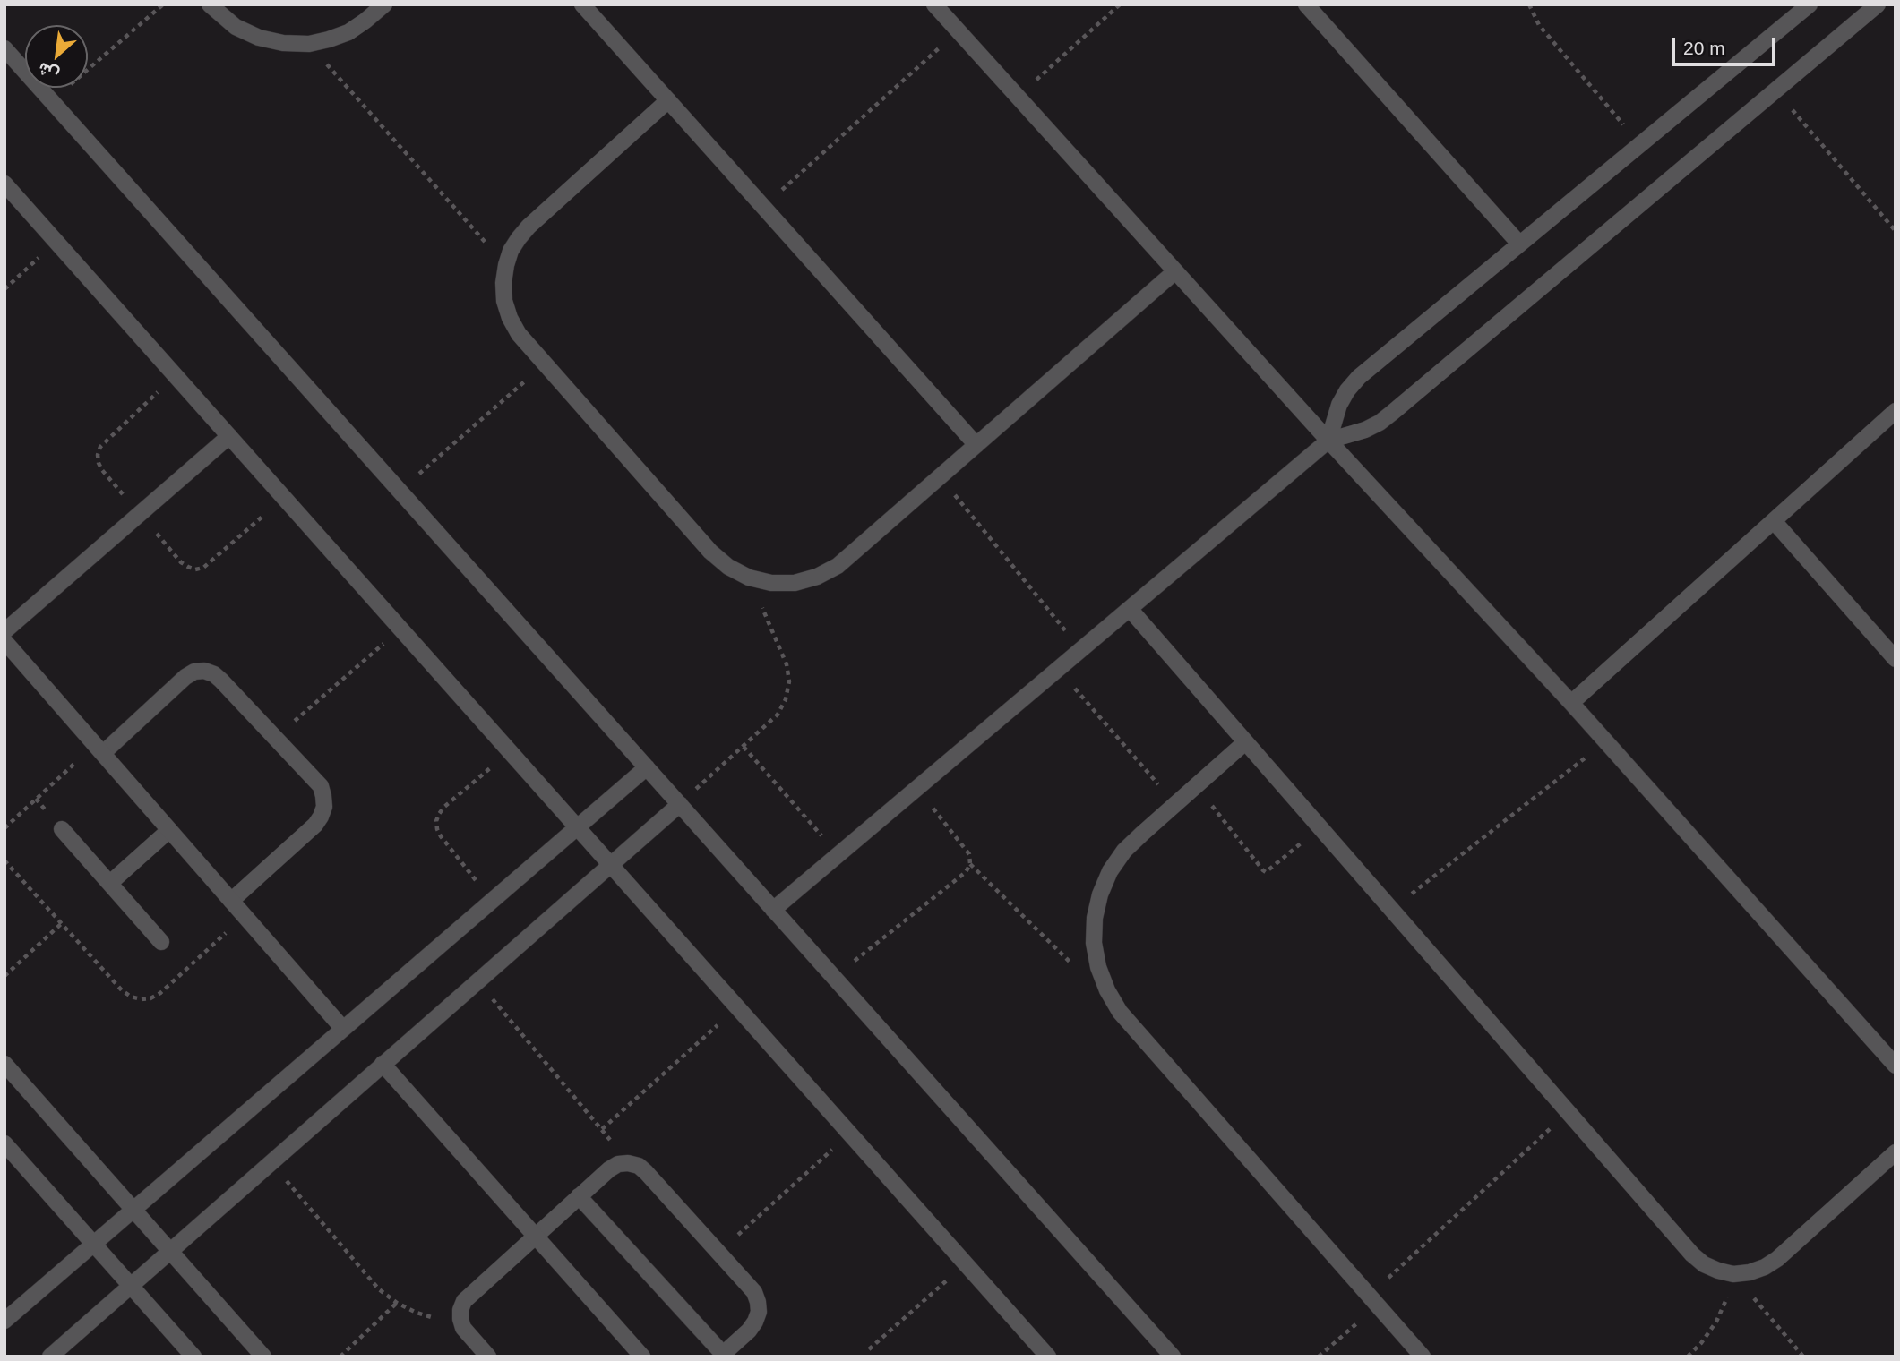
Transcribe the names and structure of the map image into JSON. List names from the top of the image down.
{
  "scale_bar": "20 m",
  "north": "bottom left"
}
